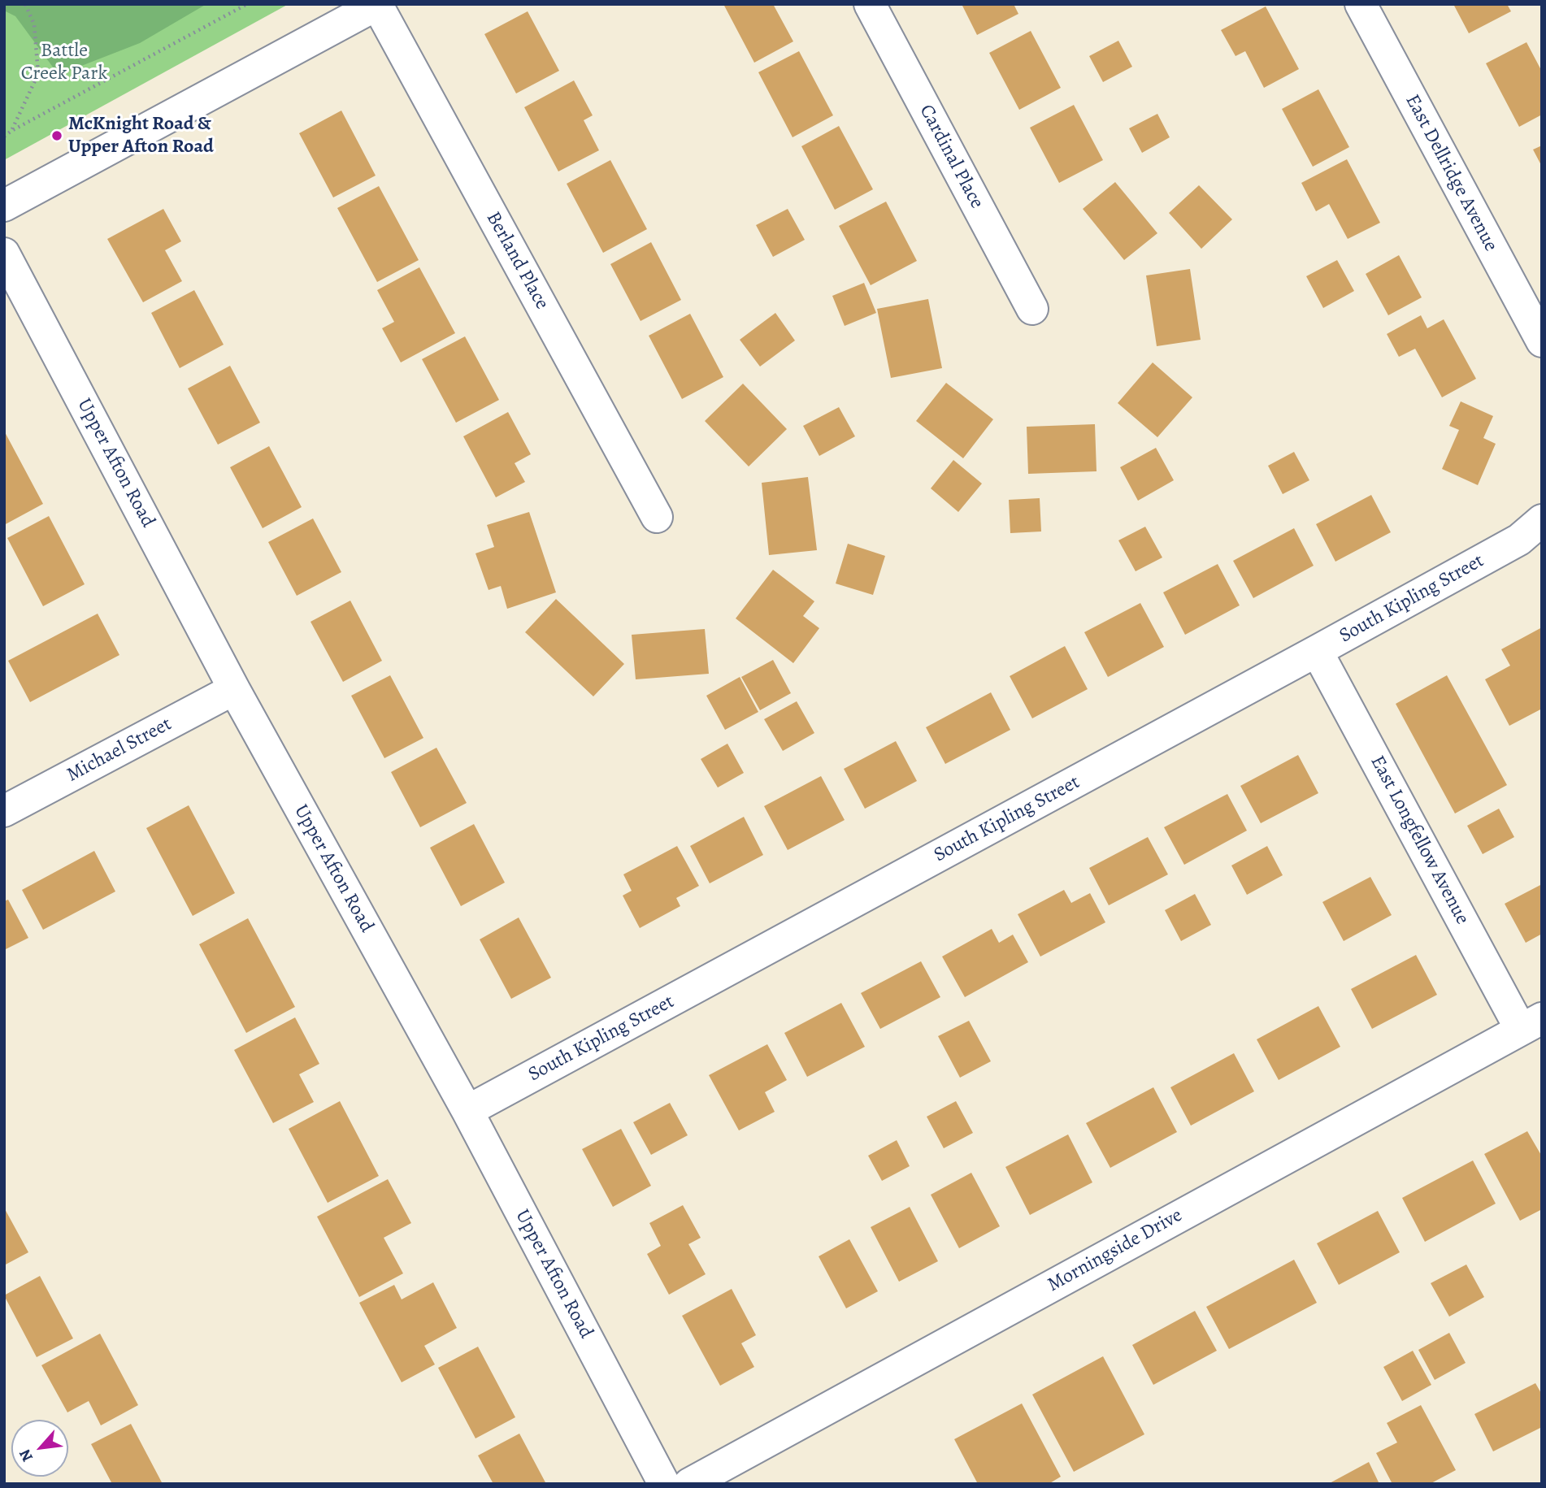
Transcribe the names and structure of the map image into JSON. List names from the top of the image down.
{
  "streets": {
    "street": [
      "Cardinal Place",
      "East Dellridge Avenue",
      "Berland Place",
      "Upper Afton Road",
      "South Kipling Street",
      "Michael Street",
      "East Longfellow Avenue",
      "Morningside Drive"
    ]
  },
  "crossings": [
    ["Upper Afton Road", "South Kipling Street"],
    ["Upper Afton Road", "Michael Street"],
    ["South Kipling Street", "East Longfellow Avenue"],
    ["East Longfellow Avenue", "Morningside Drive"]
  ],
  "parks": ["Battle Creek Park"],
  "places": ["McKnight Road & Upper Afton Road"],
  "north": "bottom left"
}
